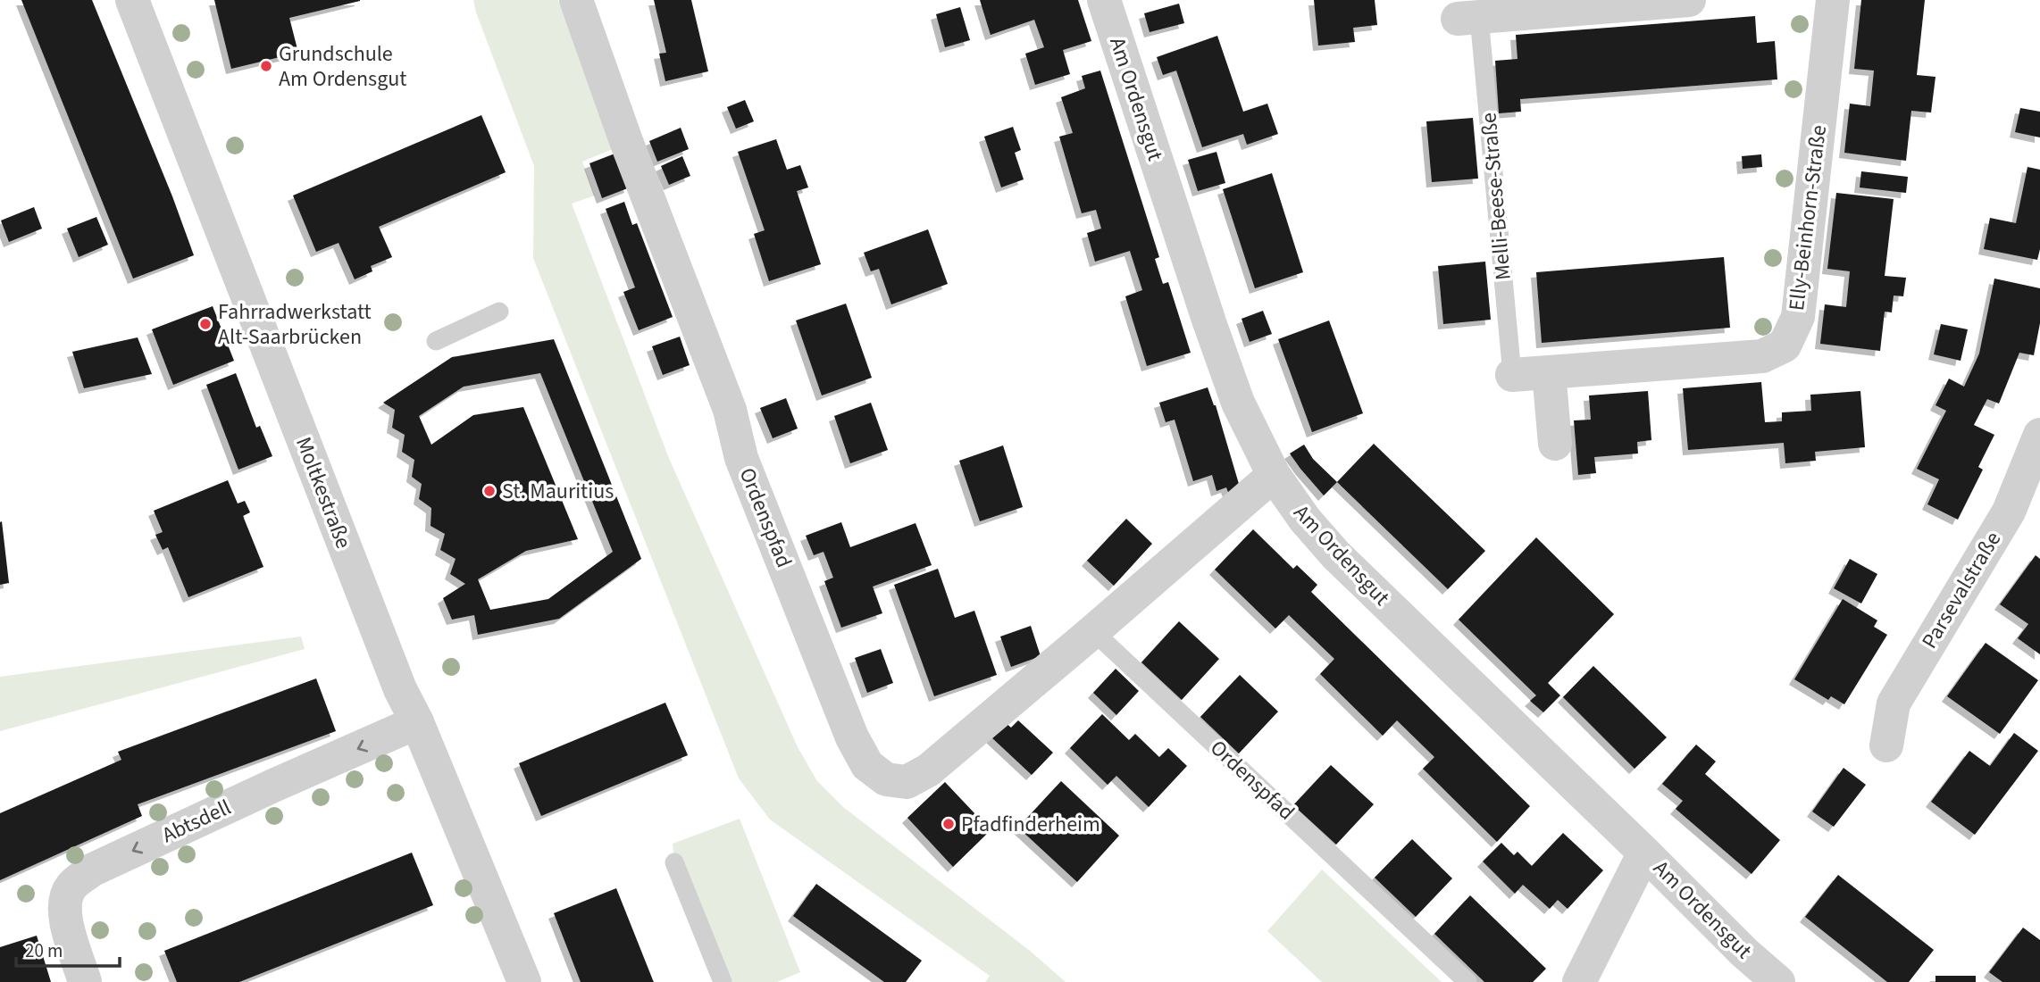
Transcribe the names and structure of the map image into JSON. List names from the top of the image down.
{
  "streets": {
    "street": [
      "Am Ordensgut",
      "Melli-Beese-Straße",
      "Elly-Beinhorn-Straße",
      "Moltkestraße",
      "Ordenspfad",
      "Parsevalstraße",
      "Abtsdell"
    ]
  },
  "crossings": [
    ["Am Ordensgut", "Ordenspfad"],
    ["Melli-Beese-Straße", "Elly-Beinhorn-Straße"],
    ["Moltkestraße", "Abtsdell"]
  ],
  "one_way": ["Abtsdell"],
  "places": [
    "Grundschule Am Ordensgut",
    "Fahrradwerkstatt Alt-Saarbrücken",
    "St. Mauritius",
    "Pfadfinderheim"
  ],
  "scale_bar": "20 m"
}
